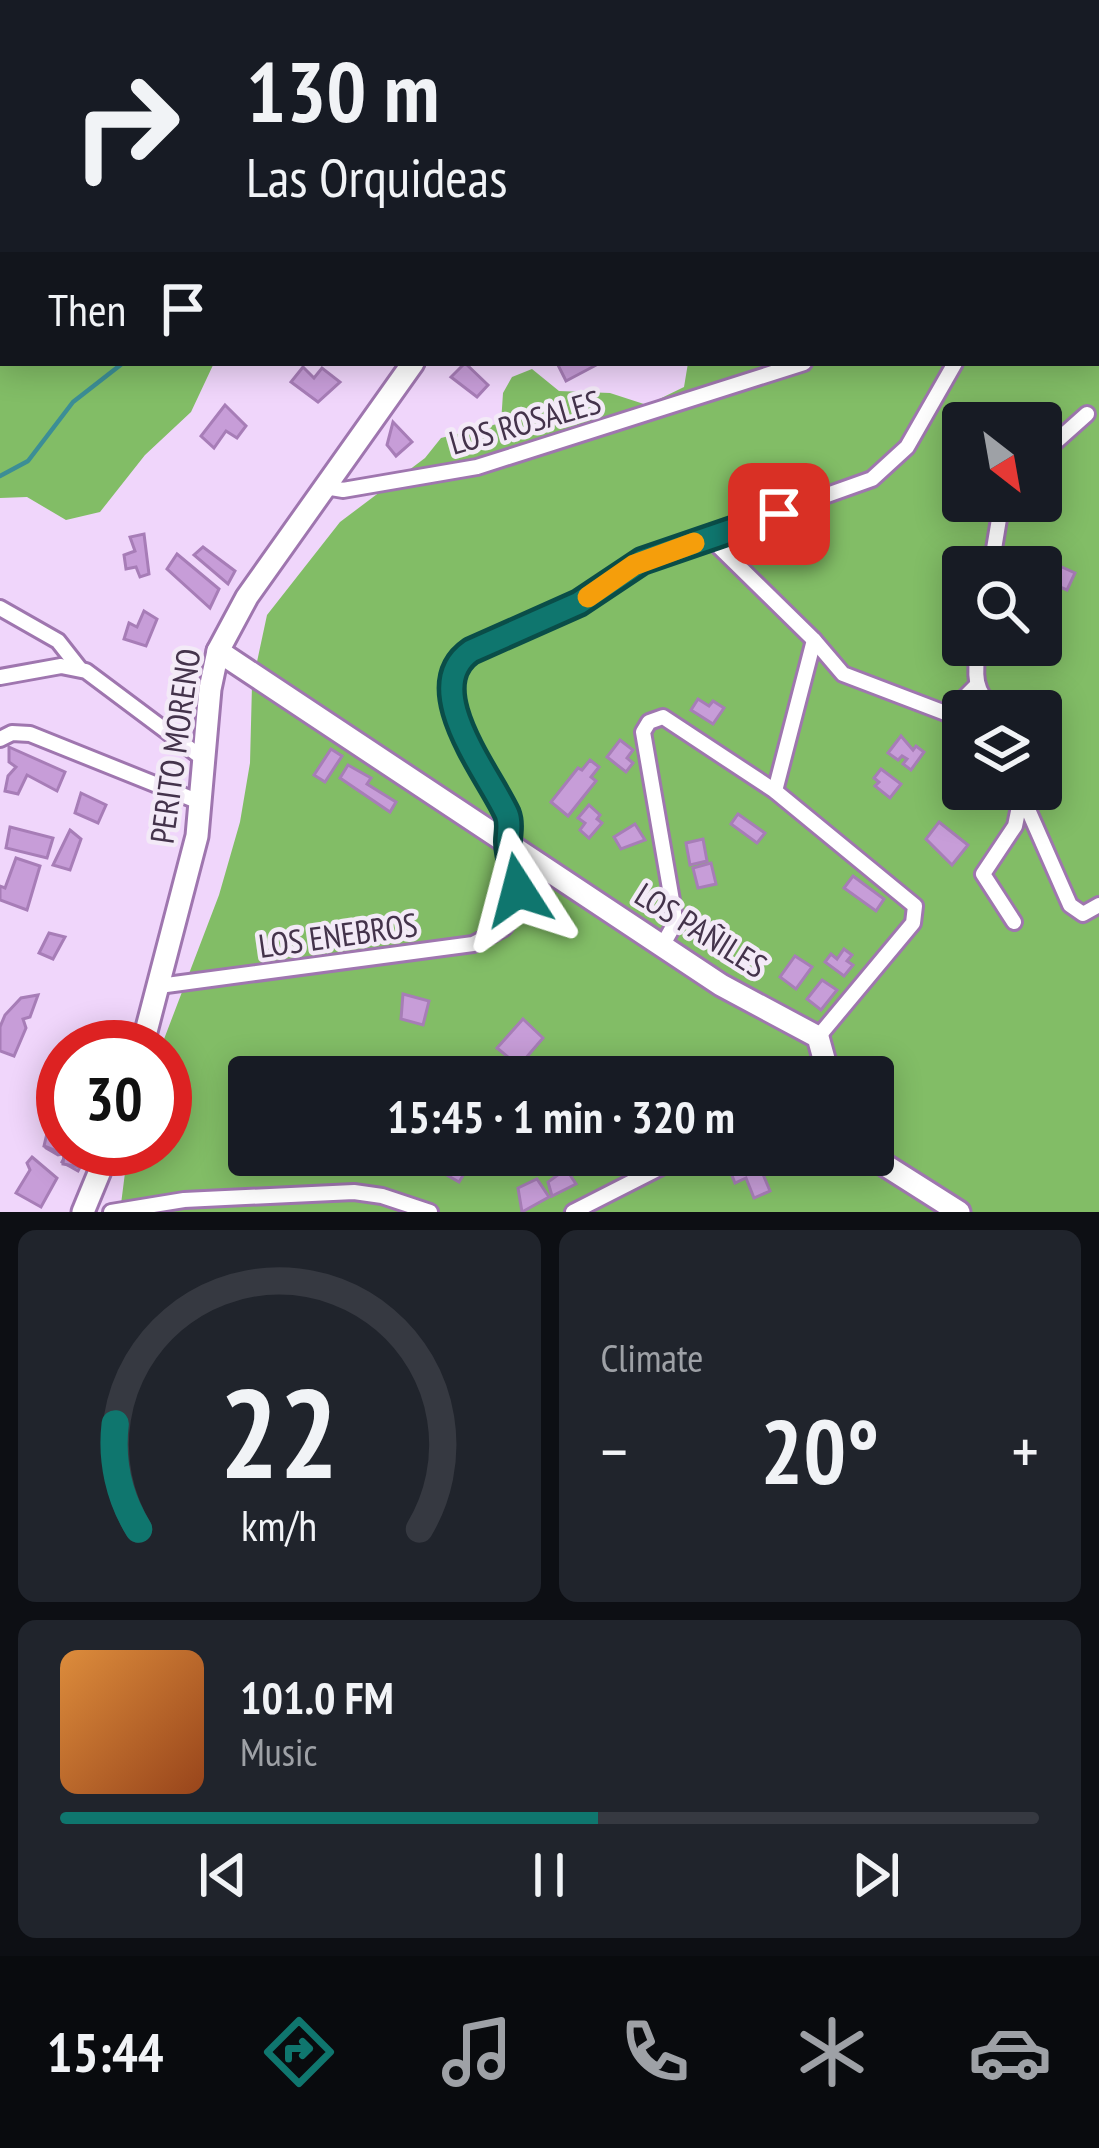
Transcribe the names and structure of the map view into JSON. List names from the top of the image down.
{
  "streets": {
    "street": [
      "LOS ROSALES",
      "PERITO MORENO",
      "LOS PAÑILES",
      "LOS ENEBROS"
    ]
  },
  "crossings": [
    ["LOS ROSALES", "PERITO MORENO"],
    ["PERITO MORENO", "LOS PAÑILES"],
    ["PERITO MORENO", "LOS ENEBROS"],
    ["LOS PAÑILES", "LOS ENEBROS"]
  ],
  "north": "bottom right",
  "page": {
    "turn": ["130 m", "Las Orquideas"],
    "then": "Then",
    "limit": "30",
    "trip": "15:45 · 1 min · 320 m",
    "tile": "Climate",
    "heat": ["−", "20°", "+"],
    "song": ["101.0 FM", "Music"],
    "tabs": "15:44",
    "gauge": ["22", "km/h"]
  }
}
